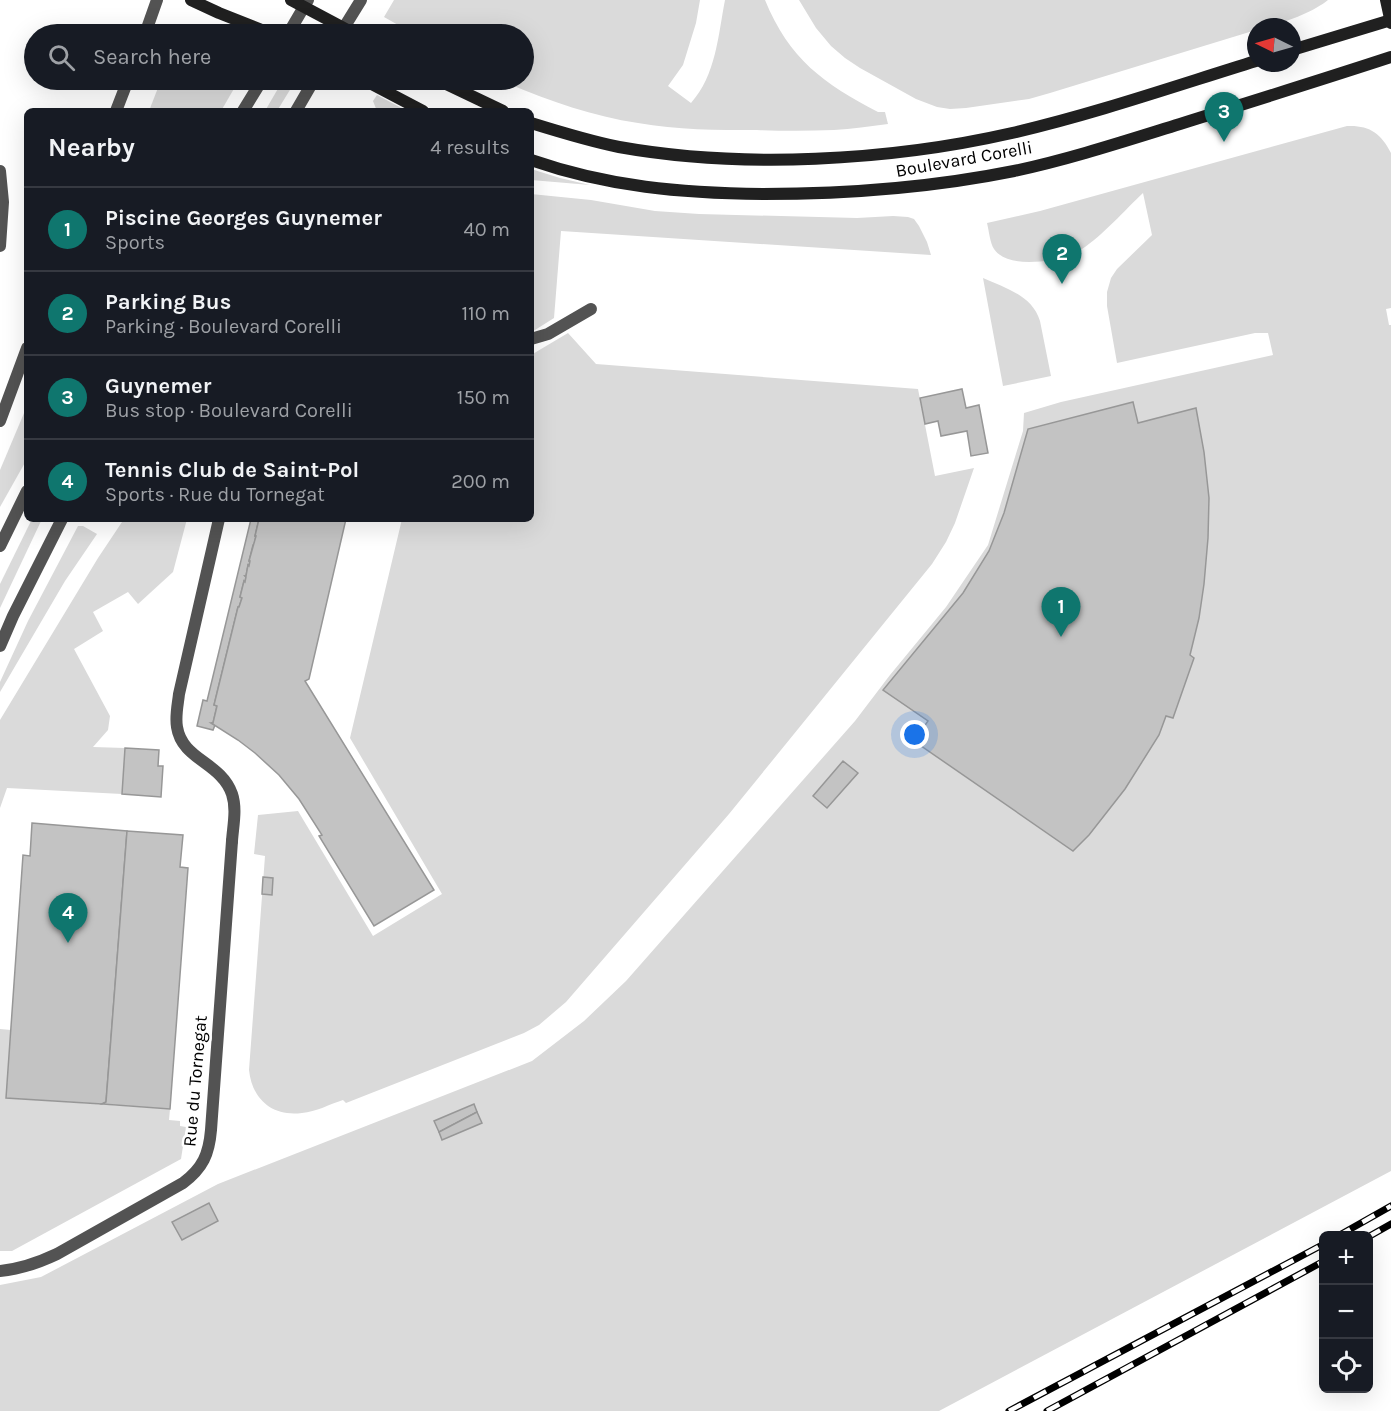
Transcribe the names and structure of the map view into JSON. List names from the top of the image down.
{
  "streets": {
    "main road": ["Boulevard Corelli"],
    "street": ["Rue du Tornegat"]
  },
  "north": "left",
  "page": {
    "search": "Search here",
    "pins": [
      "3",
      "2",
      "1",
      "4"
    ],
    "heading": ["Nearby", "4 results"],
    "list": [
      {
        "mark": "1",
        "name": "Piscine Georges Guynemer",
        "note": "Sports",
        "value": "40 m"
      },
      {
        "mark": "2",
        "name": "Parking Bus",
        "note": "Parking · Boulevard Corelli",
        "value": "110 m"
      },
      {
        "mark": "3",
        "name": "Guynemer",
        "note": "Bus stop · Boulevard Corelli",
        "value": "150 m"
      },
      {
        "mark": "4",
        "name": "Tennis Club de Saint-Pol",
        "note": "Sports · Rue du Tornegat",
        "value": "200 m"
      }
    ],
    "map_buttons": ["+", "−"]
  }
}
